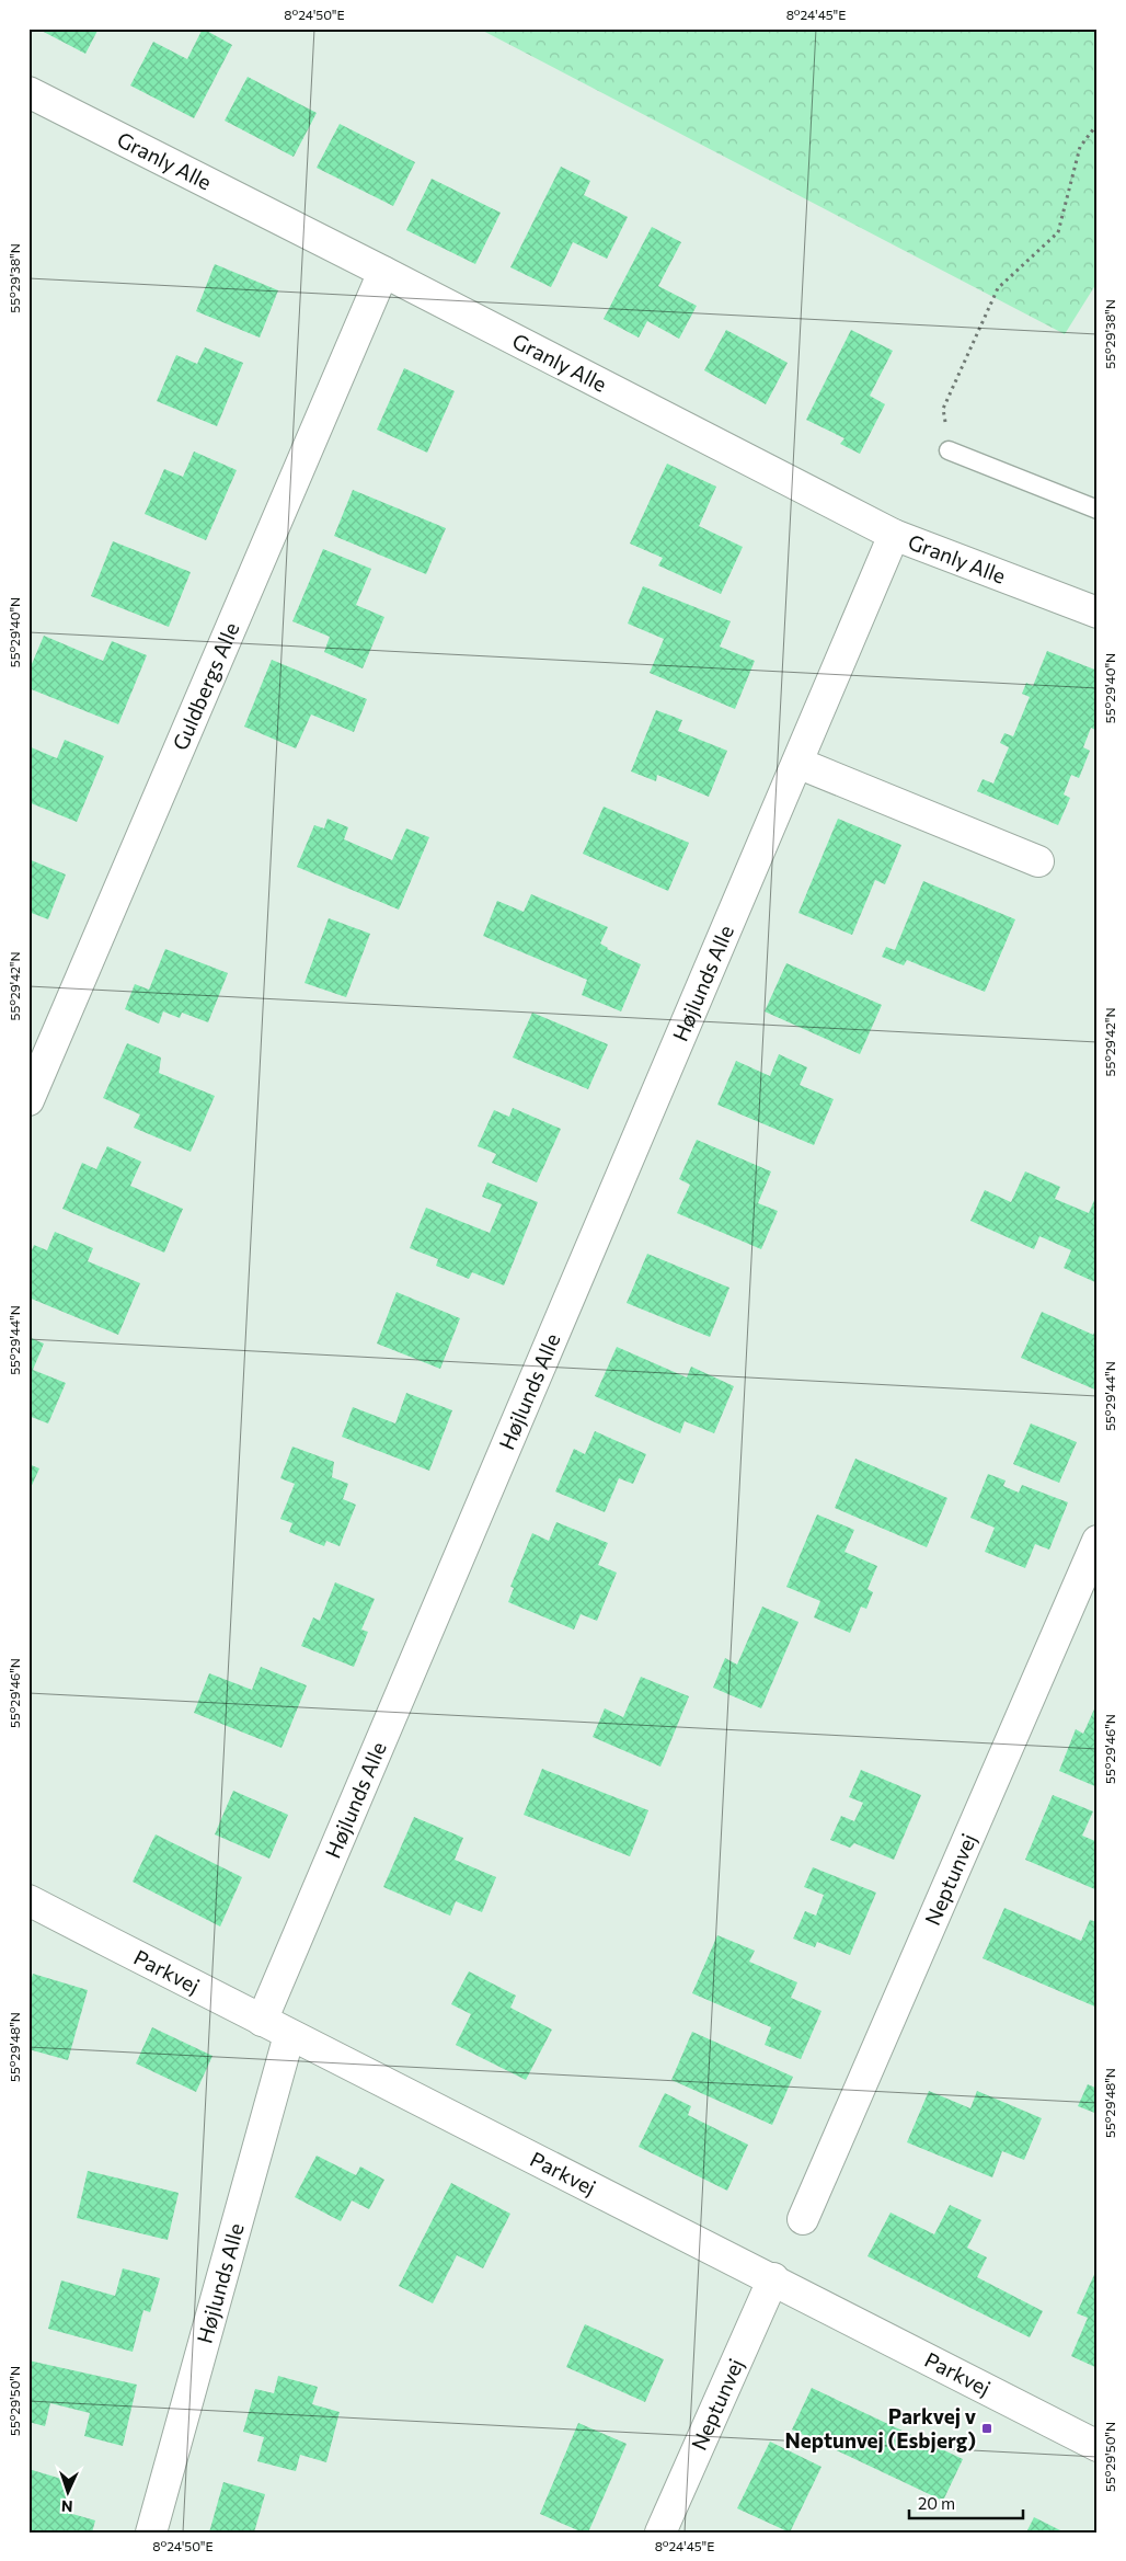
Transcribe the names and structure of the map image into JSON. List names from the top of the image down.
{
  "streets": {
    "street": [
      "Granly Alle",
      "Guldbergs Alle",
      "Højlunds Alle",
      "Neptunvej",
      "Parkvej"
    ]
  },
  "crossings": [
    ["Granly Alle", "Guldbergs Alle"],
    ["Granly Alle", "Højlunds Alle"],
    ["Højlunds Alle", "Parkvej"],
    ["Neptunvej", "Parkvej"]
  ],
  "places": {
    "transit": ["Parkvej v Neptunvej (Esbjerg)"]
  },
  "scale_bar": "20 m",
  "north": "bottom",
  "coordinates": [
    "8°24'50\"E",
    "8°24'45\"E",
    "55°29'38\"N",
    "55°29'40\"N",
    "55°29'42\"N",
    "55°29'44\"N",
    "55°29'46\"N",
    "55°29'48\"N",
    "55°29'50\"N"
  ]
}
